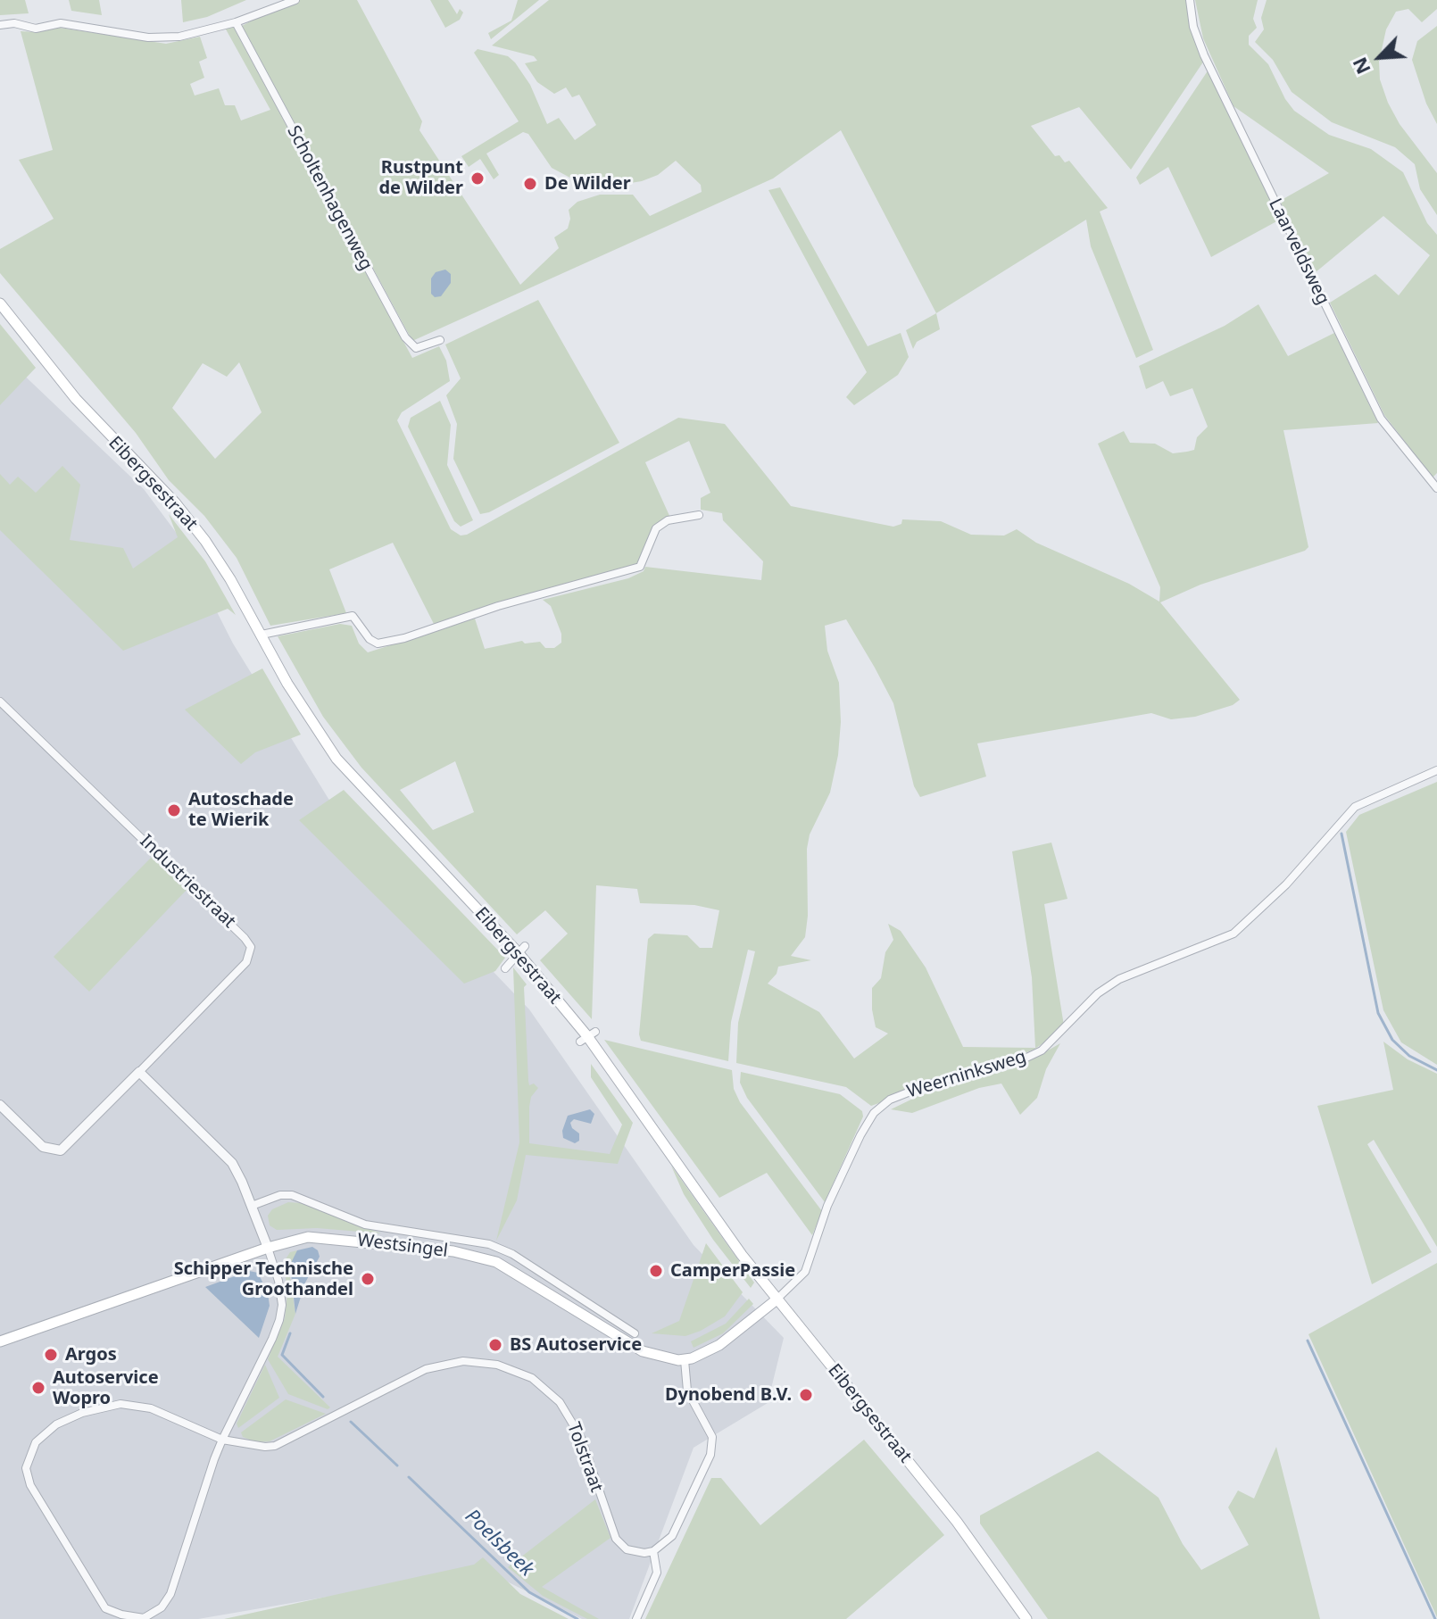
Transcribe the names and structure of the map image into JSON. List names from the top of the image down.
{
  "streets": {
    "main road": ["Eibergsestraat", "Westsingel"],
    "street": [
      "Scholtenhagenweg",
      "Laarveldsweg",
      "Industriestraat",
      "Weerninksweg",
      "Tolstraat"
    ]
  },
  "crossings": [
    ["Eibergsestraat", "Weerninksweg"],
    ["Westsingel", "Tolstraat"]
  ],
  "water": ["Poelsbeek"],
  "places": [
    "Rustpunt de Wilder",
    "De Wilder",
    "Autoschade te Wierik",
    "CamperPassie",
    "Schipper Technische Groothandel",
    "BS Autoservice",
    "Argos",
    "Autoservice Wopro",
    "Dynobend B.V."
  ],
  "north": "bottom left"
}
